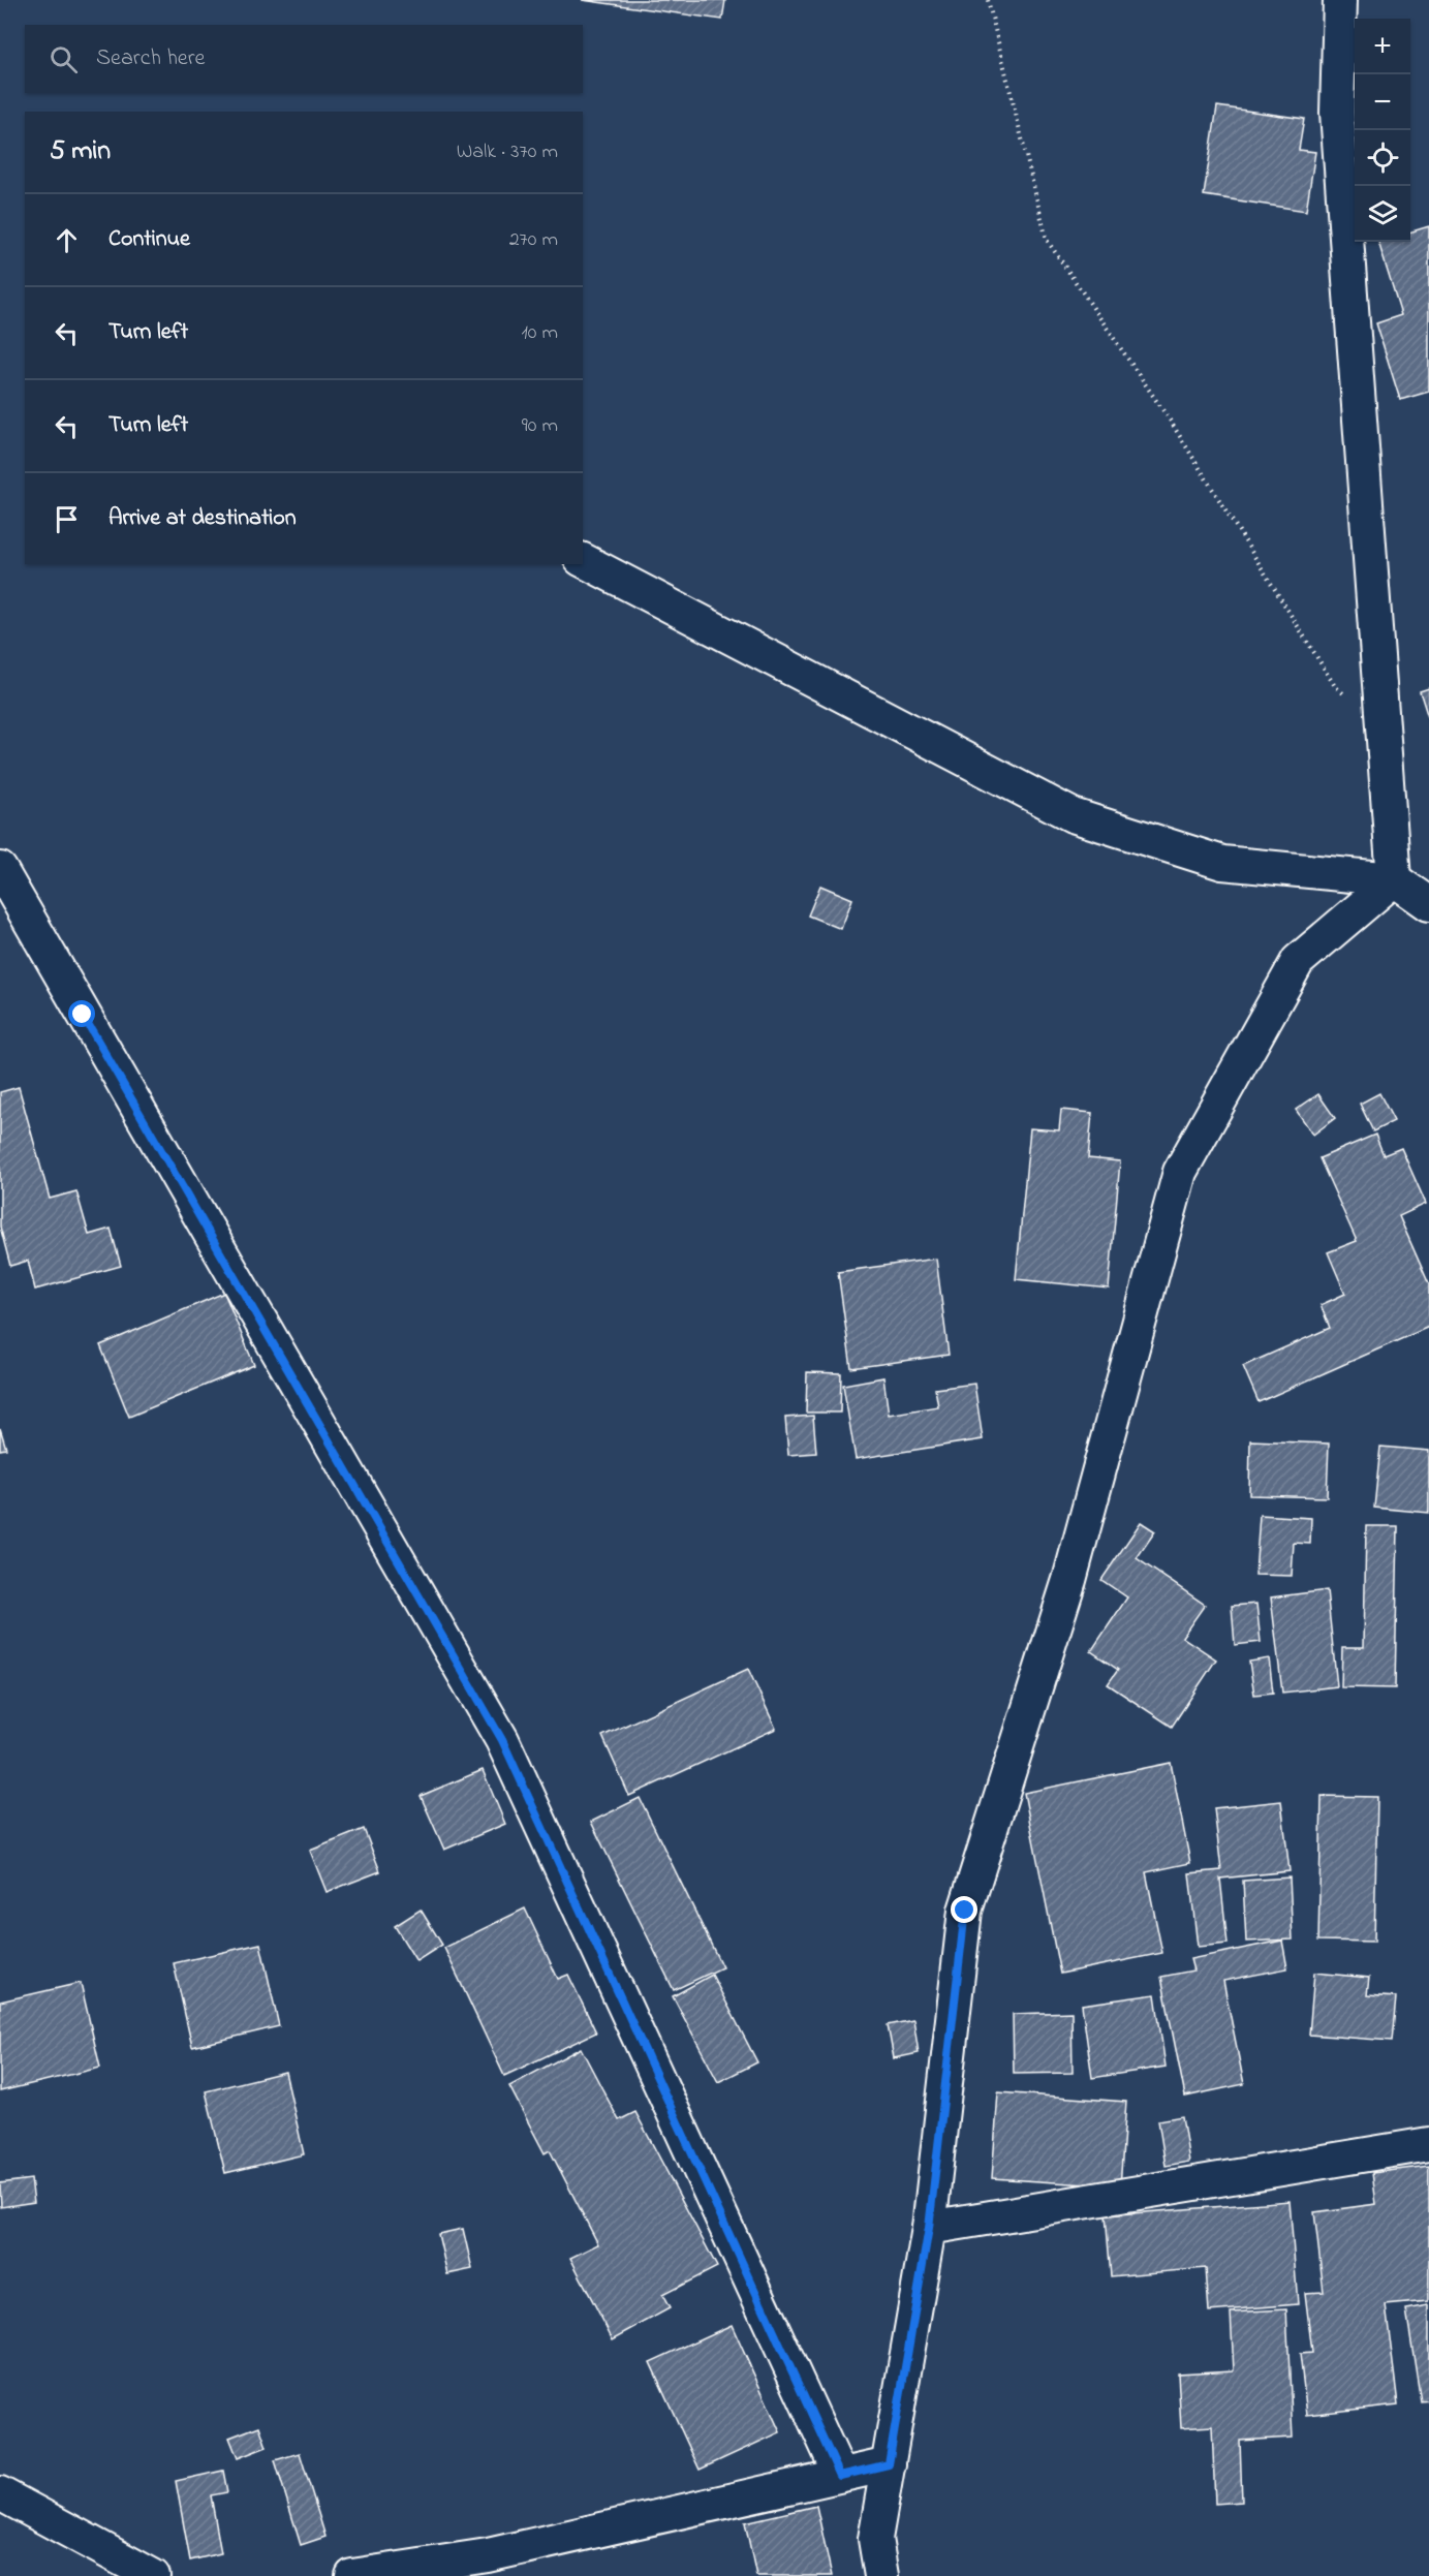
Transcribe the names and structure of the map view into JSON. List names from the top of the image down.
{
  "page": {
    "map_buttons": ["+", "−"],
    "search": "Search here",
    "heading": ["5 min", "Walk · 370 m"],
    "list": [
      ["Continue", "270 m"],
      ["Turn left", "10 m"],
      ["Turn left", "90 m"],
      "Arrive at destination"
    ]
  }
}
